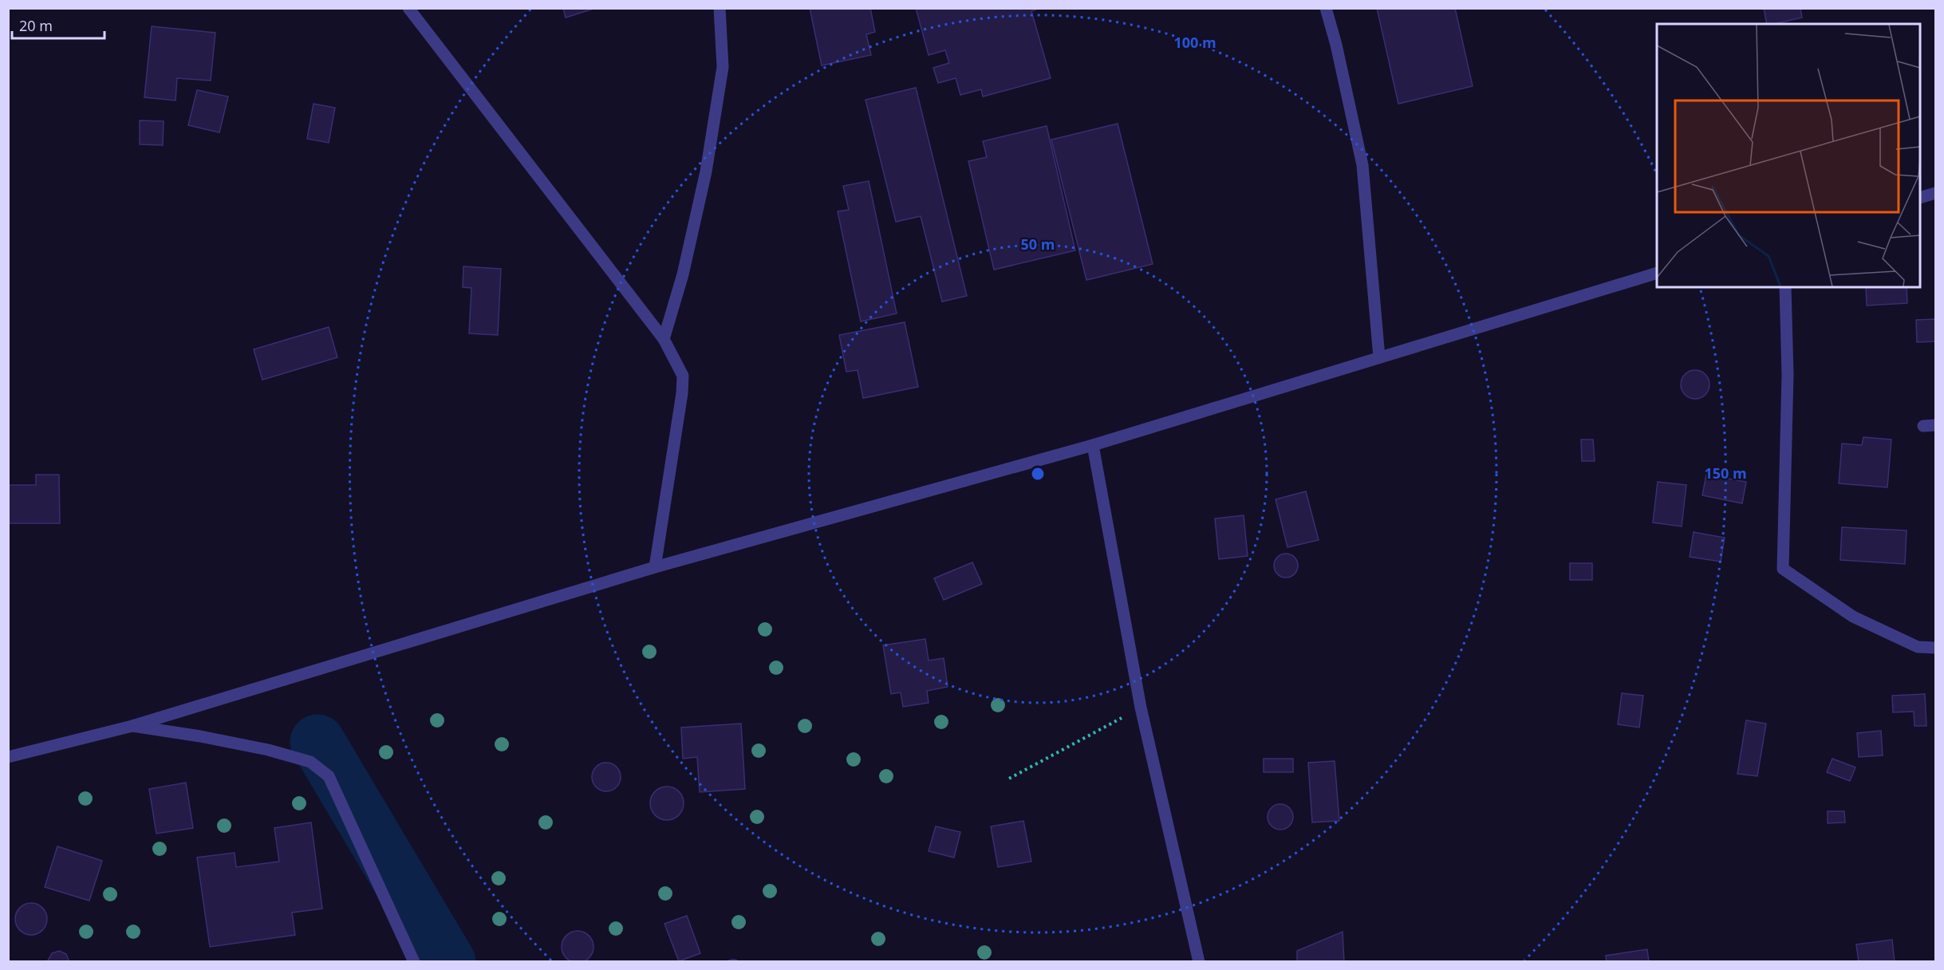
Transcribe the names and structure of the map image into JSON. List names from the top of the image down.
{
  "scale_bar": "20 m",
  "rings": ["100 m", "50 m", "150 m"]
}
